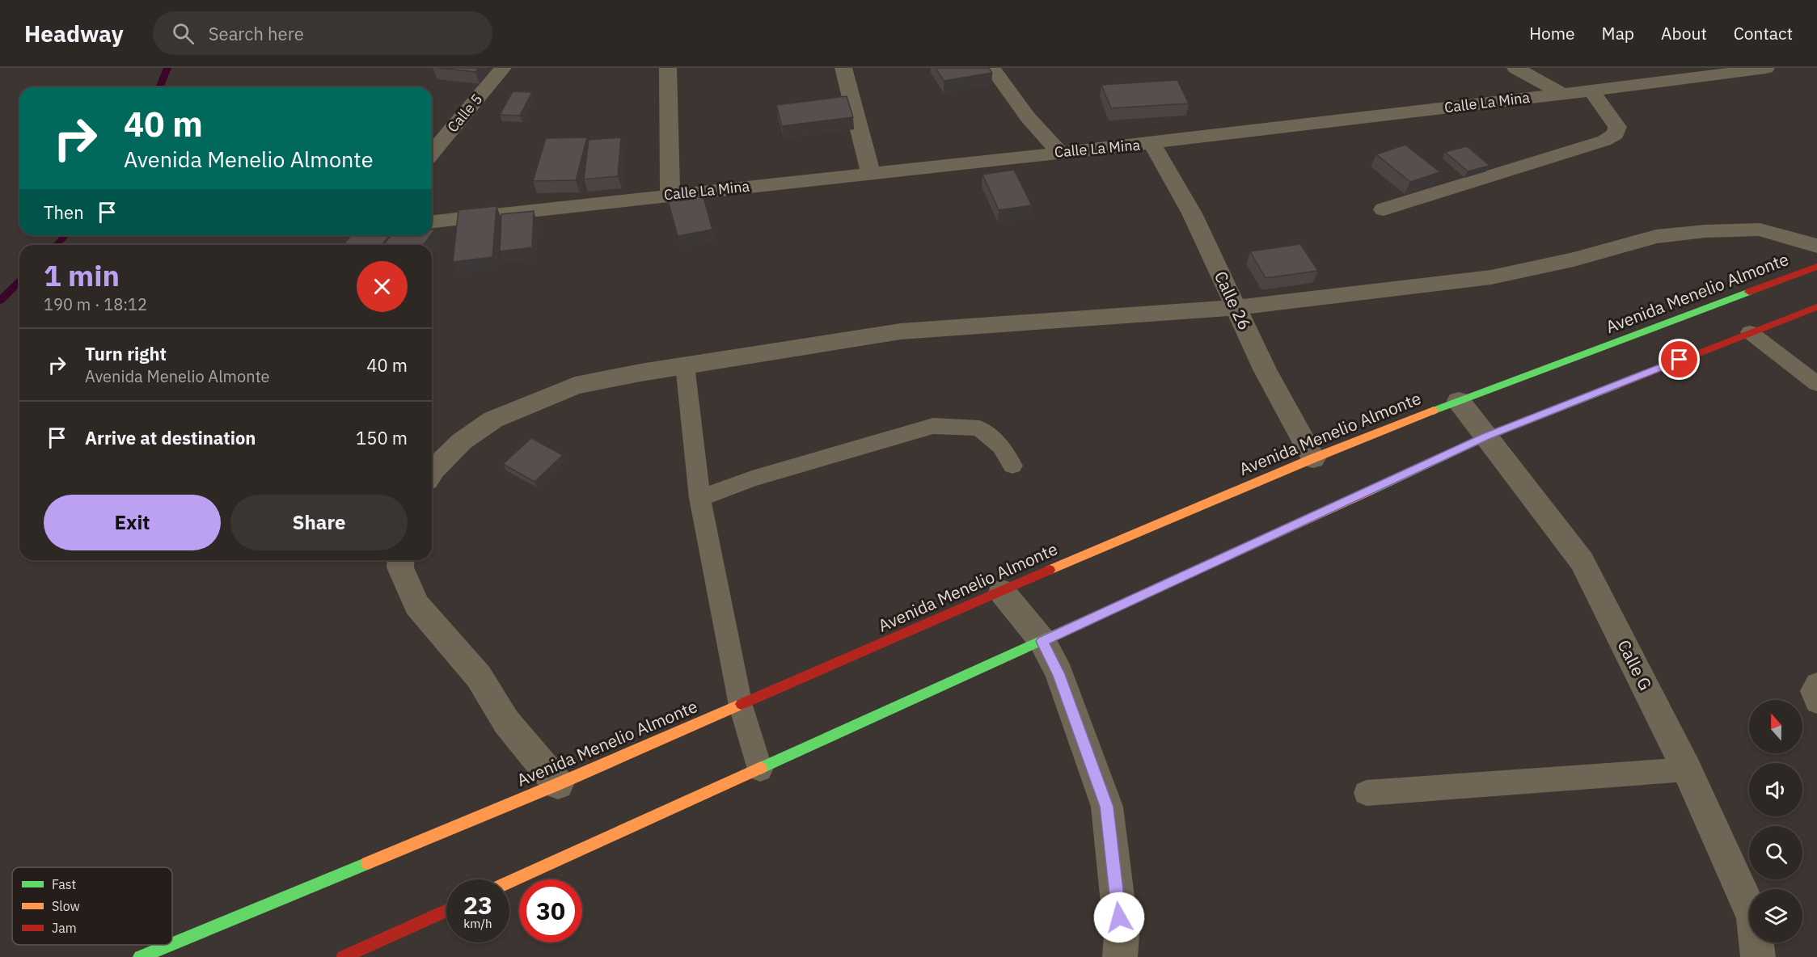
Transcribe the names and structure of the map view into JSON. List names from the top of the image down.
{
  "streets": {
    "street": [
      "Calle La Mina",
      "Calle 5",
      "Avenida Menelio Almonte",
      "Calle 26",
      "Calle G"
    ]
  },
  "crossings": [
    ["Calle La Mina", "Calle 26"],
    ["Avenida Menelio Almonte", "Calle 26"],
    ["Avenida Menelio Almonte", "Calle G"]
  ],
  "legend": ["Fast", "Slow", "Jam"],
  "north": "top",
  "page": {
    "header": "Headway",
    "search": "Search here",
    "nav": [
      "Home",
      "Map",
      "About",
      "Contact"
    ],
    "turn": ["40 m", "Avenida Menelio Almonte"],
    "then": "Then",
    "heading": ["1 min", "190 m · 18:12"],
    "list": [
      {
        "name": "Turn right",
        "note": "Avenida Menelio Almonte",
        "value": "40 m"
      },
      {
        "name": "Arrive at destination",
        "value": "150 m"
      }
    ],
    "buttons": ["Exit", "Share"],
    "speed": "23 km/h",
    "limit": "30"
  }
}
